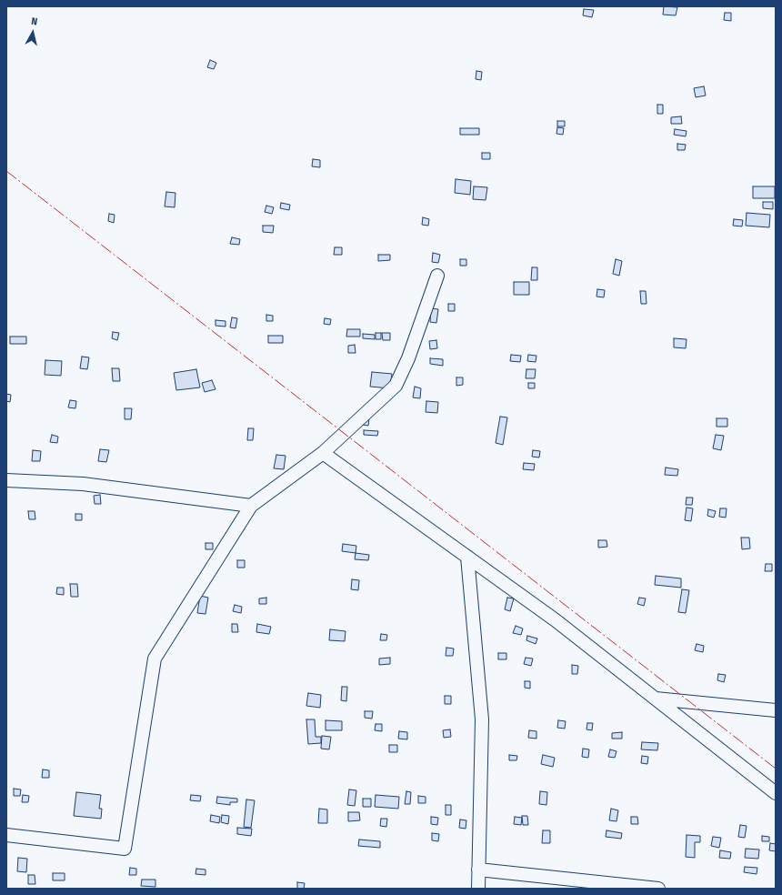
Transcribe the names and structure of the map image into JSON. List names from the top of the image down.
{
  "north": "top"
}
